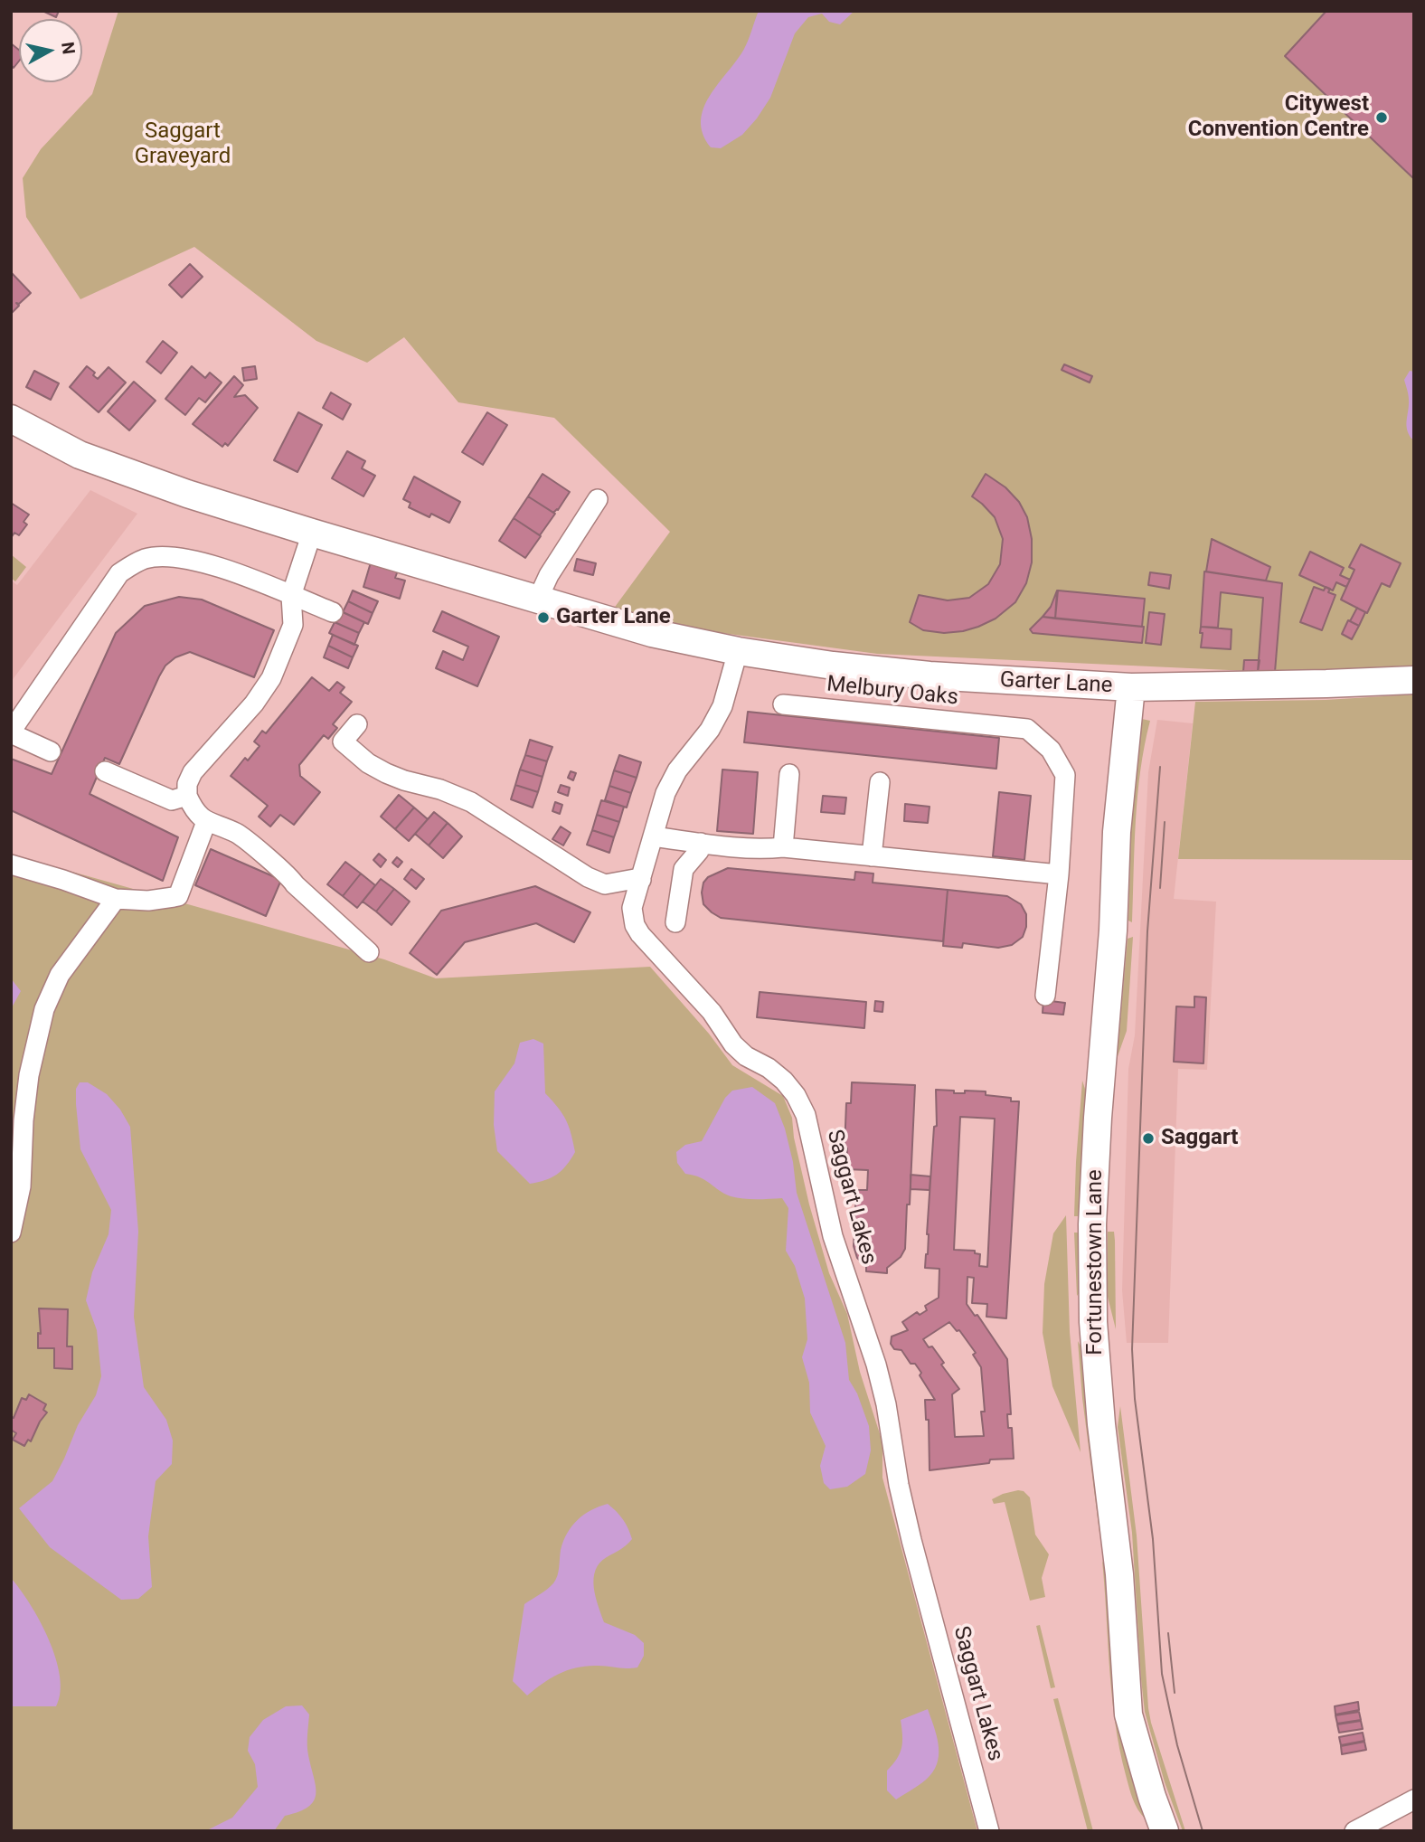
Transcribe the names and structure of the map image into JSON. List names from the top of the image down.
{
  "streets": {
    "street": [
      "Garter Lane",
      "Melbury Oaks",
      "Saggart Lakes",
      "Fortunestown Lane"
    ]
  },
  "crossings": [
    ["Garter Lane", "Saggart Lakes"],
    ["Garter Lane", "Fortunestown Lane"]
  ],
  "parks": ["Saggart Graveyard"],
  "places": ["Citywest Convention Centre", "Garter Lane", "Saggart"],
  "north": "right"
}
